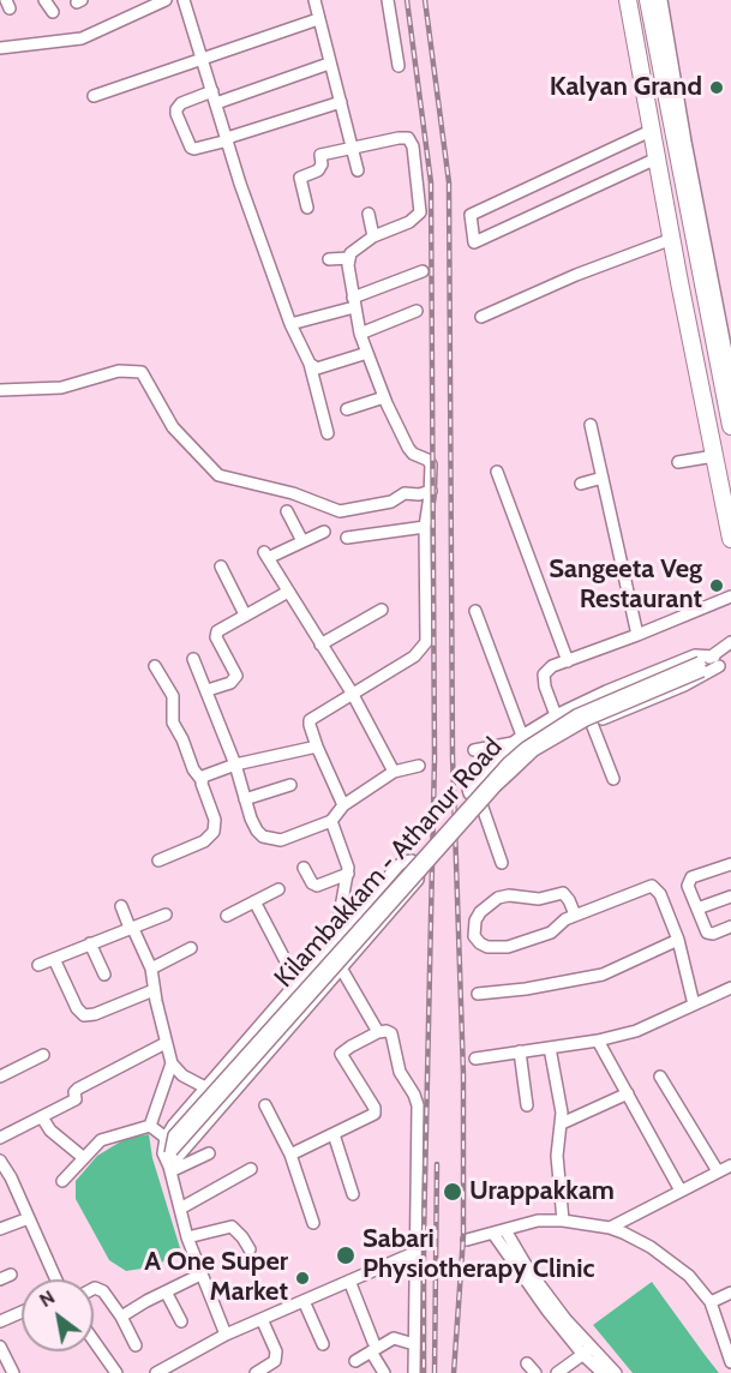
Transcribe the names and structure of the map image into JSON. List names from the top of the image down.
{
  "streets": {
    "street": ["Kilambakkam - Athanur Road"]
  },
  "places": [
    "Kalyan Grand",
    "Sangeeta Veg Restaurant",
    "Urappakkam",
    "Sabari Physiotherapy Clinic",
    "A One Super Market"
  ],
  "north": "top left"
}
